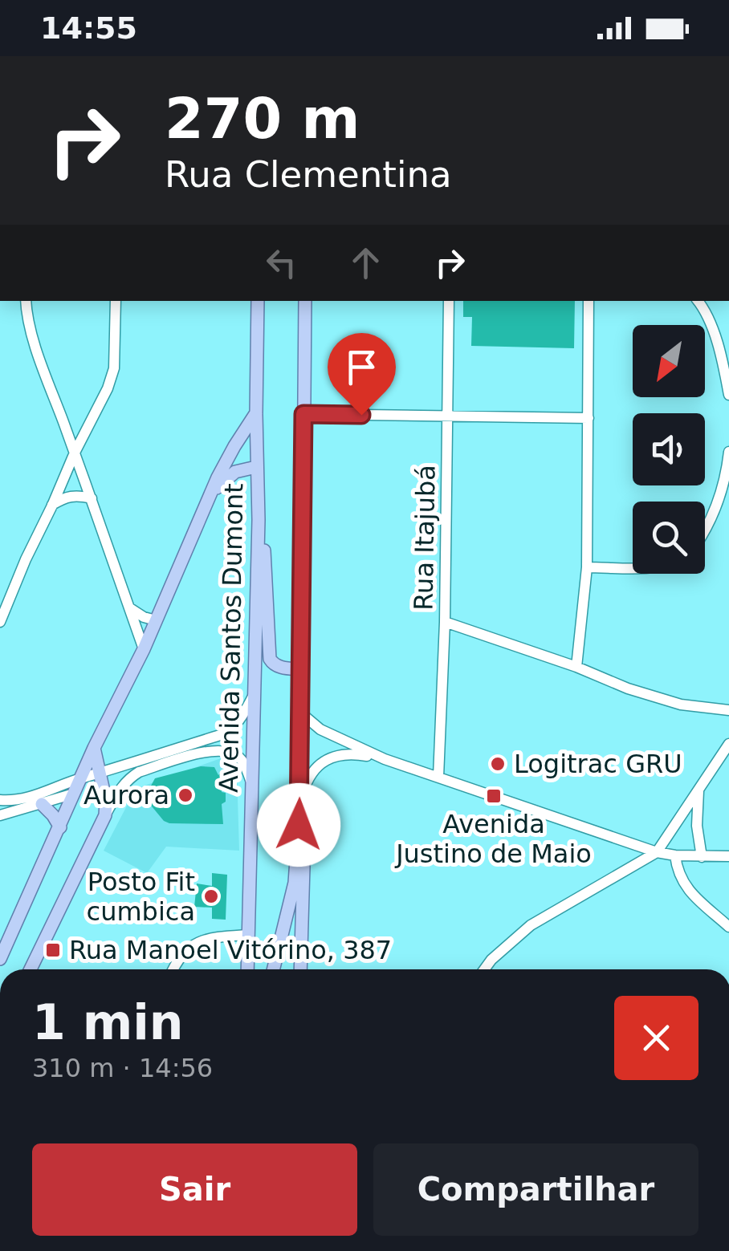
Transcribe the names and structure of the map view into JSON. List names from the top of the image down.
{
  "streets": {
    "main road": ["Avenida Santos Dumont"],
    "street": ["Rua Itajubá"]
  },
  "places": {
    "other": ["Logitrac GRU", "Aurora", "Posto Fit cumbica"],
    "transit": ["Avenida Justino de Maio", "Rua Manoel Vitórino, 387"]
  },
  "north": "bottom left",
  "page": {
    "status": "14:55",
    "turn": ["270 m", "Rua Clementina"],
    "heading": ["1 min", "310 m · 14:56"],
    "buttons": ["Sair", "Compartilhar"]
  }
}
